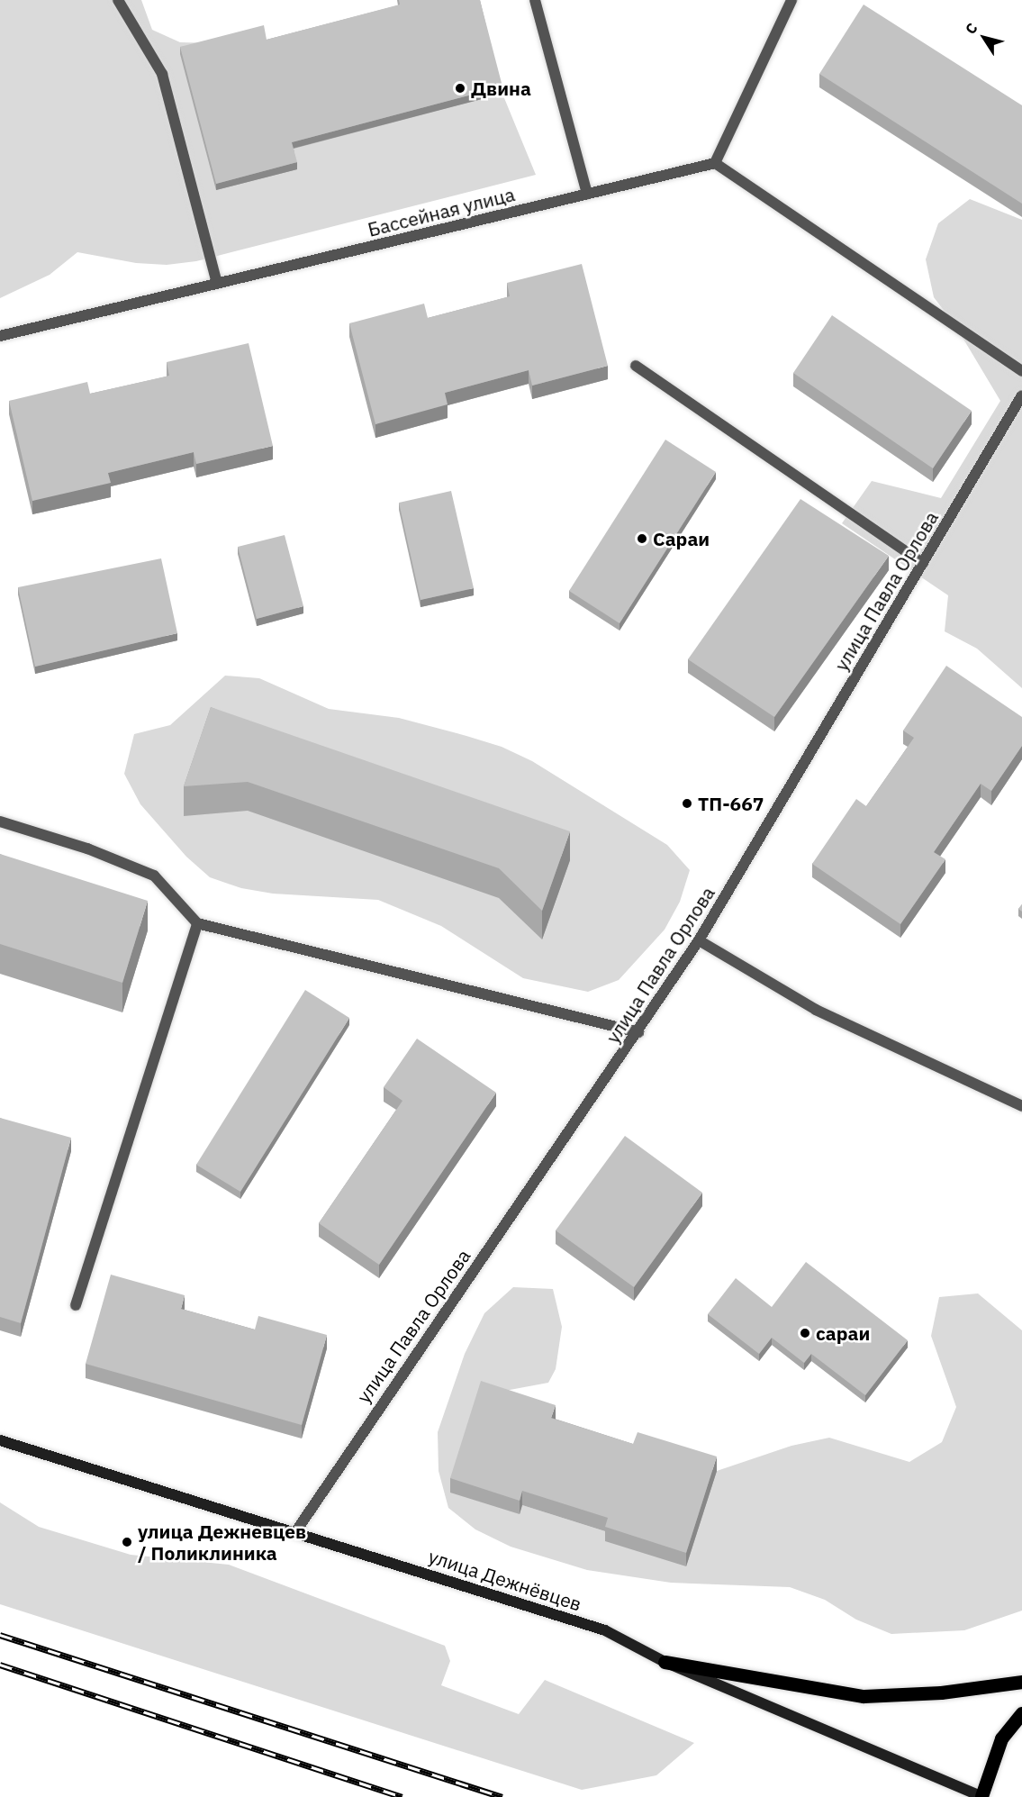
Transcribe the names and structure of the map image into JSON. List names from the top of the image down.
{
  "streets": {
    "main road": ["улица Дежнёвцев"],
    "street": ["Бассейная улица", "улица Павла Орлова"]
  },
  "crossings": [
    ["улица Павла Орлова", "улица Дежнёвцев"]
  ],
  "places": [
    "Двина",
    "Сараи",
    "ТП-667",
    "сараи",
    "улица Дежневцев / Поликлиника"
  ],
  "north": "top left"
}
